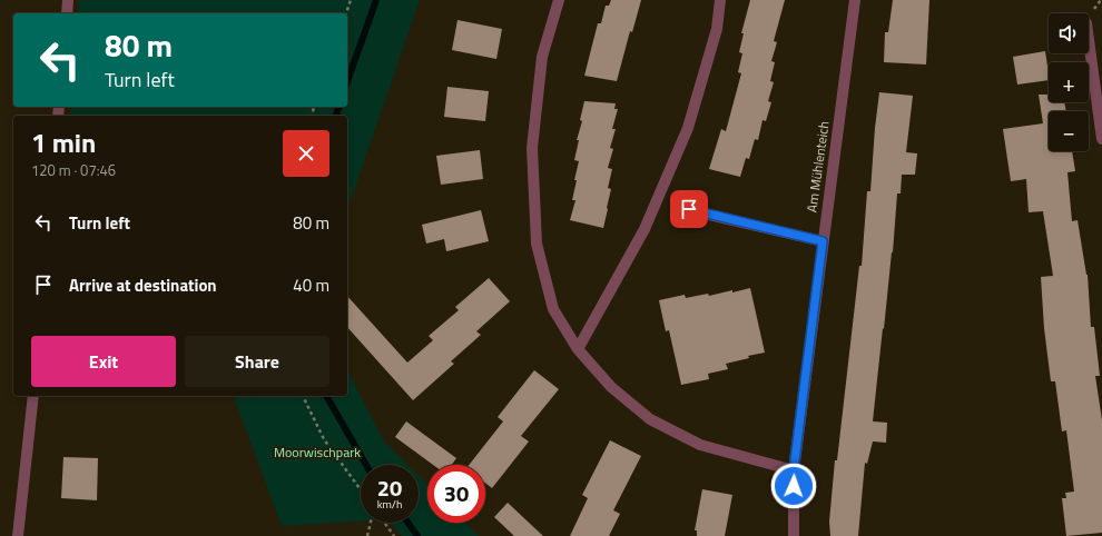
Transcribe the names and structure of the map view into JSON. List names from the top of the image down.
{
  "streets": {
    "street": ["Am Mühlenteich"]
  },
  "parks": ["Moorwischpark"],
  "page": {
    "map_buttons": ["+", "−"],
    "turn": ["80 m", "Turn left"],
    "heading": ["1 min", "120 m · 07:46"],
    "list": [
      {
        "name": "Turn left",
        "value": "80 m"
      },
      {
        "name": "Arrive at destination",
        "value": "40 m"
      }
    ],
    "buttons": ["Exit", "Share"],
    "speed": "20 km/h",
    "limit": "30"
  }
}
